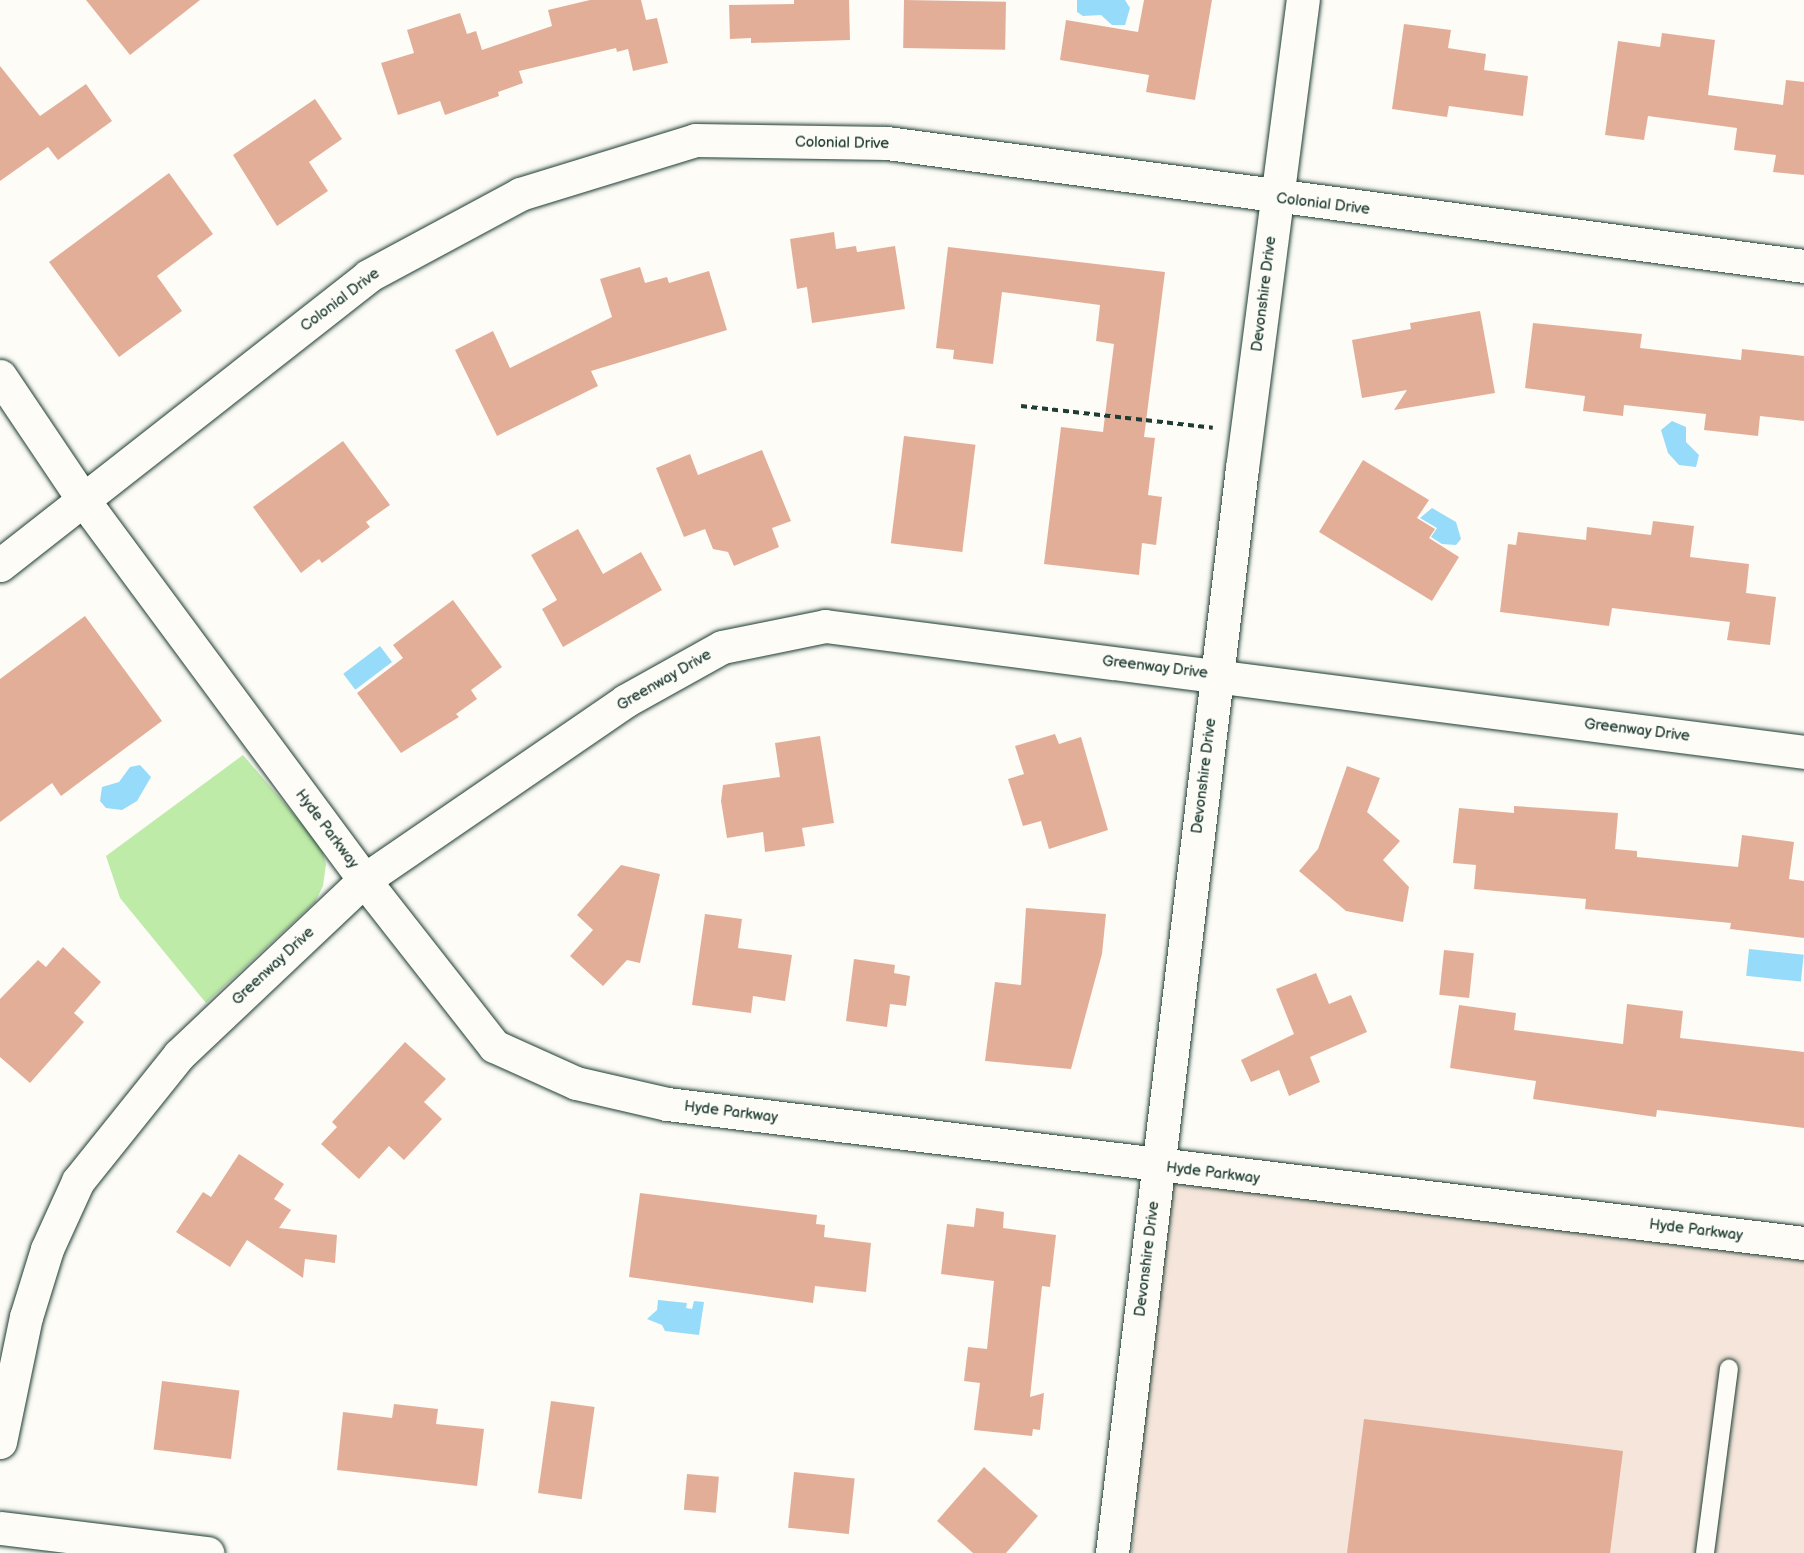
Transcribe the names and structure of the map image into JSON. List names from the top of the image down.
{
  "streets": {
    "street": [
      "Colonial Drive",
      "Devonshire Drive",
      "Greenway Drive",
      "Hyde Parkway"
    ]
  },
  "crossings": [
    ["Colonial Drive", "Devonshire Drive"],
    ["Colonial Drive", "Hyde Parkway"],
    ["Devonshire Drive", "Greenway Drive"],
    ["Devonshire Drive", "Hyde Parkway"],
    ["Greenway Drive", "Hyde Parkway"]
  ]
}
